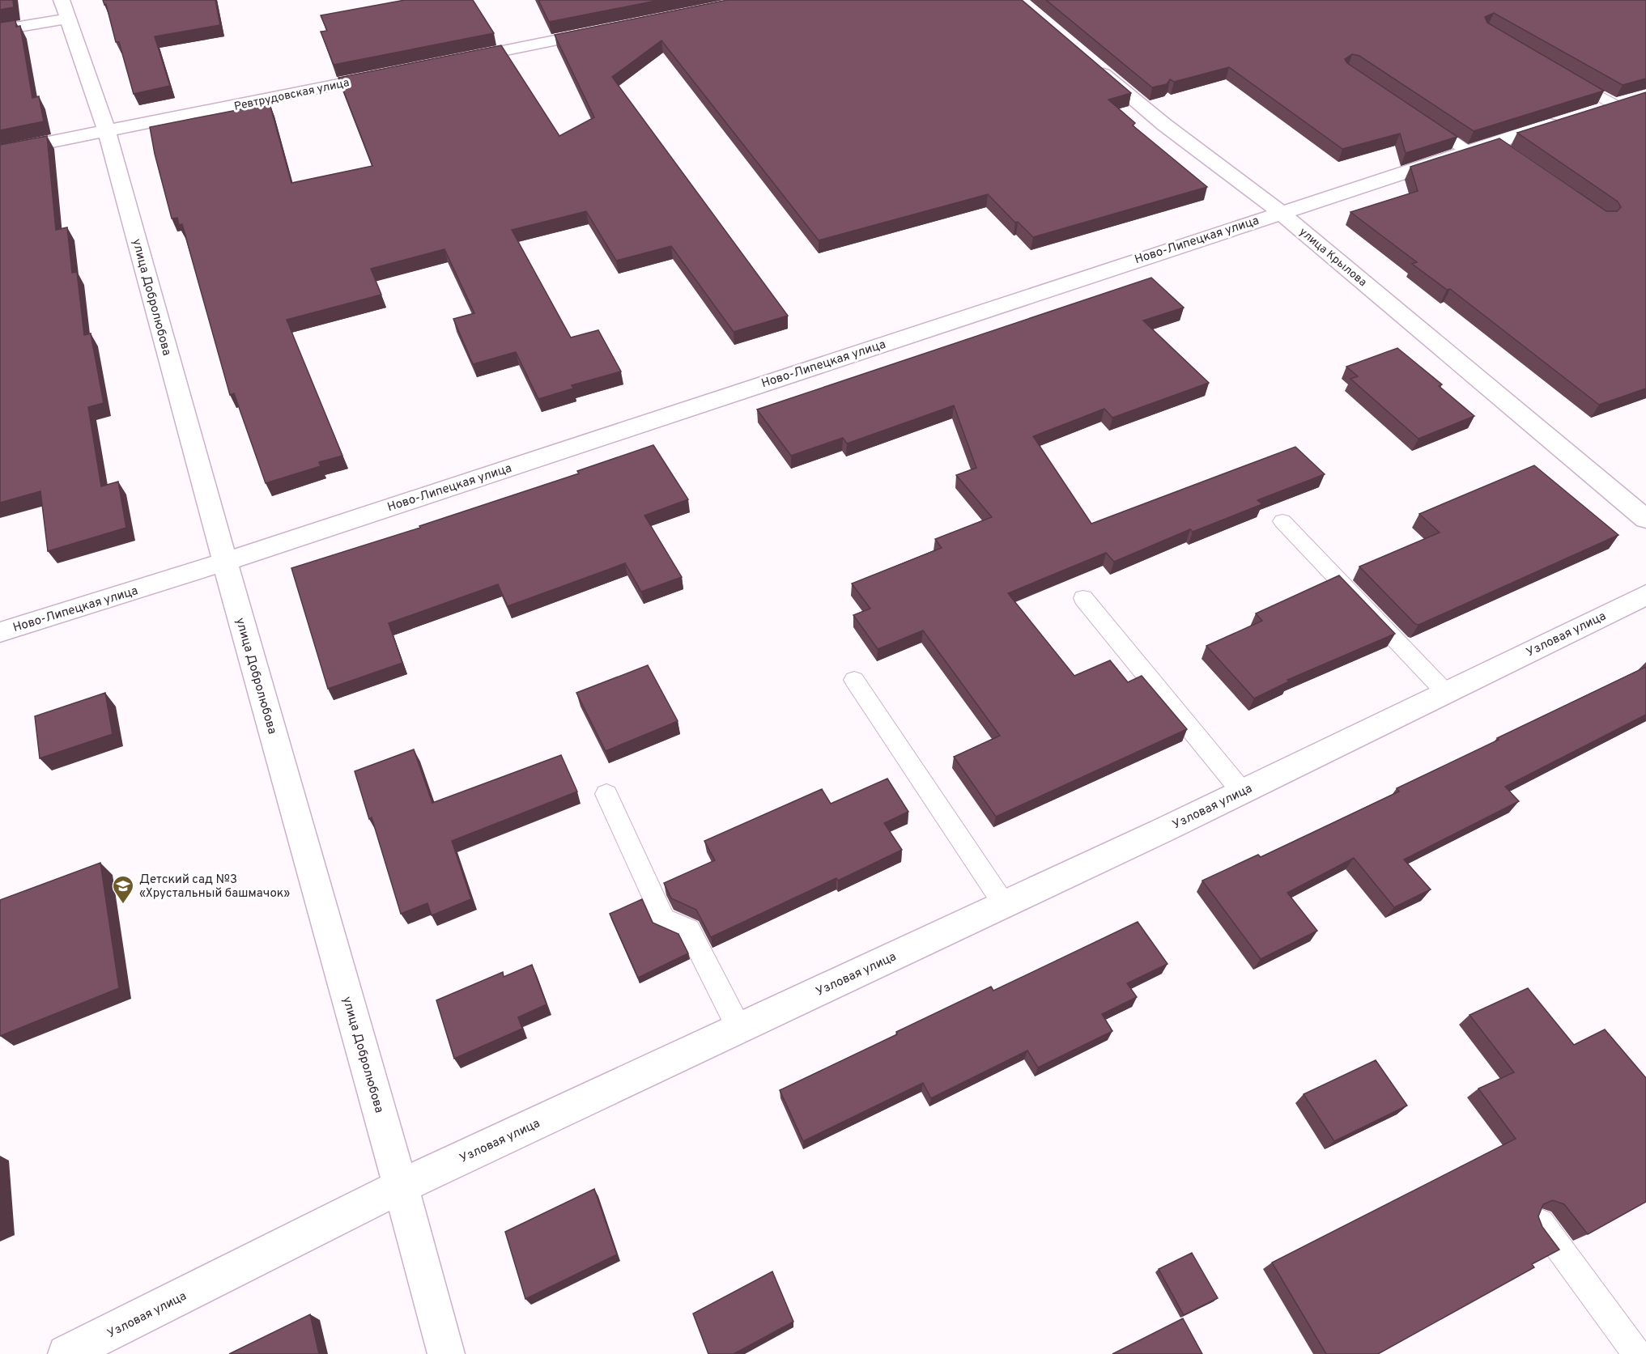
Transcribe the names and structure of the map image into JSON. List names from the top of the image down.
{
  "streets": {
    "street": [
      "Ревтрудовская улица",
      "Ново-Липецкая улица",
      "улица Крылова",
      "улица Добролюбова",
      "Узловая улица"
    ]
  },
  "crossings": [
    ["Ревтрудовская улица", "улица Добролюбова"],
    ["Ново-Липецкая улица", "улица Крылова"],
    ["Ново-Липецкая улица", "улица Добролюбова"],
    ["улица Добролюбова", "Узловая улица"]
  ],
  "places": {
    "school or university": ["Детский сад №3 «Хрустальный башмачок»"]
  }
}
